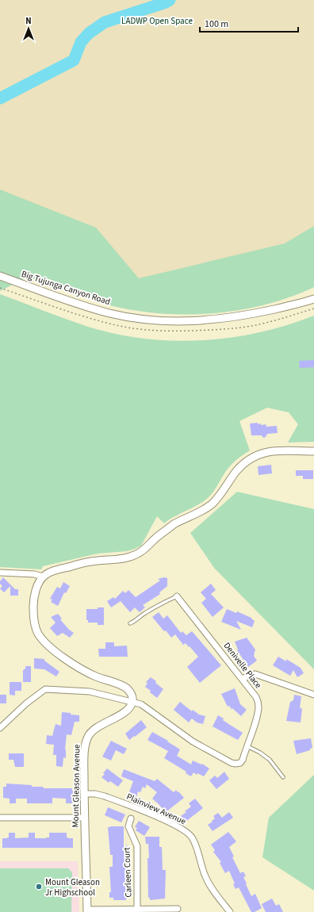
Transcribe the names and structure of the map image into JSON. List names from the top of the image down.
{
  "streets": {
    "street": [
      "Big Tujunga Canyon Road",
      "Denivelle Place",
      "Mount Gleason Avenue",
      "Plainview Avenue",
      "Carleen Court"
    ]
  },
  "crossings": [
    ["Denivelle Place", "Mount Gleason Avenue"],
    ["Mount Gleason Avenue", "Plainview Avenue"]
  ],
  "parks": ["LADWP Open Space"],
  "places": ["Mount Gleason Jr Highschool"],
  "scale_bar": "100 m",
  "north": "top"
}
